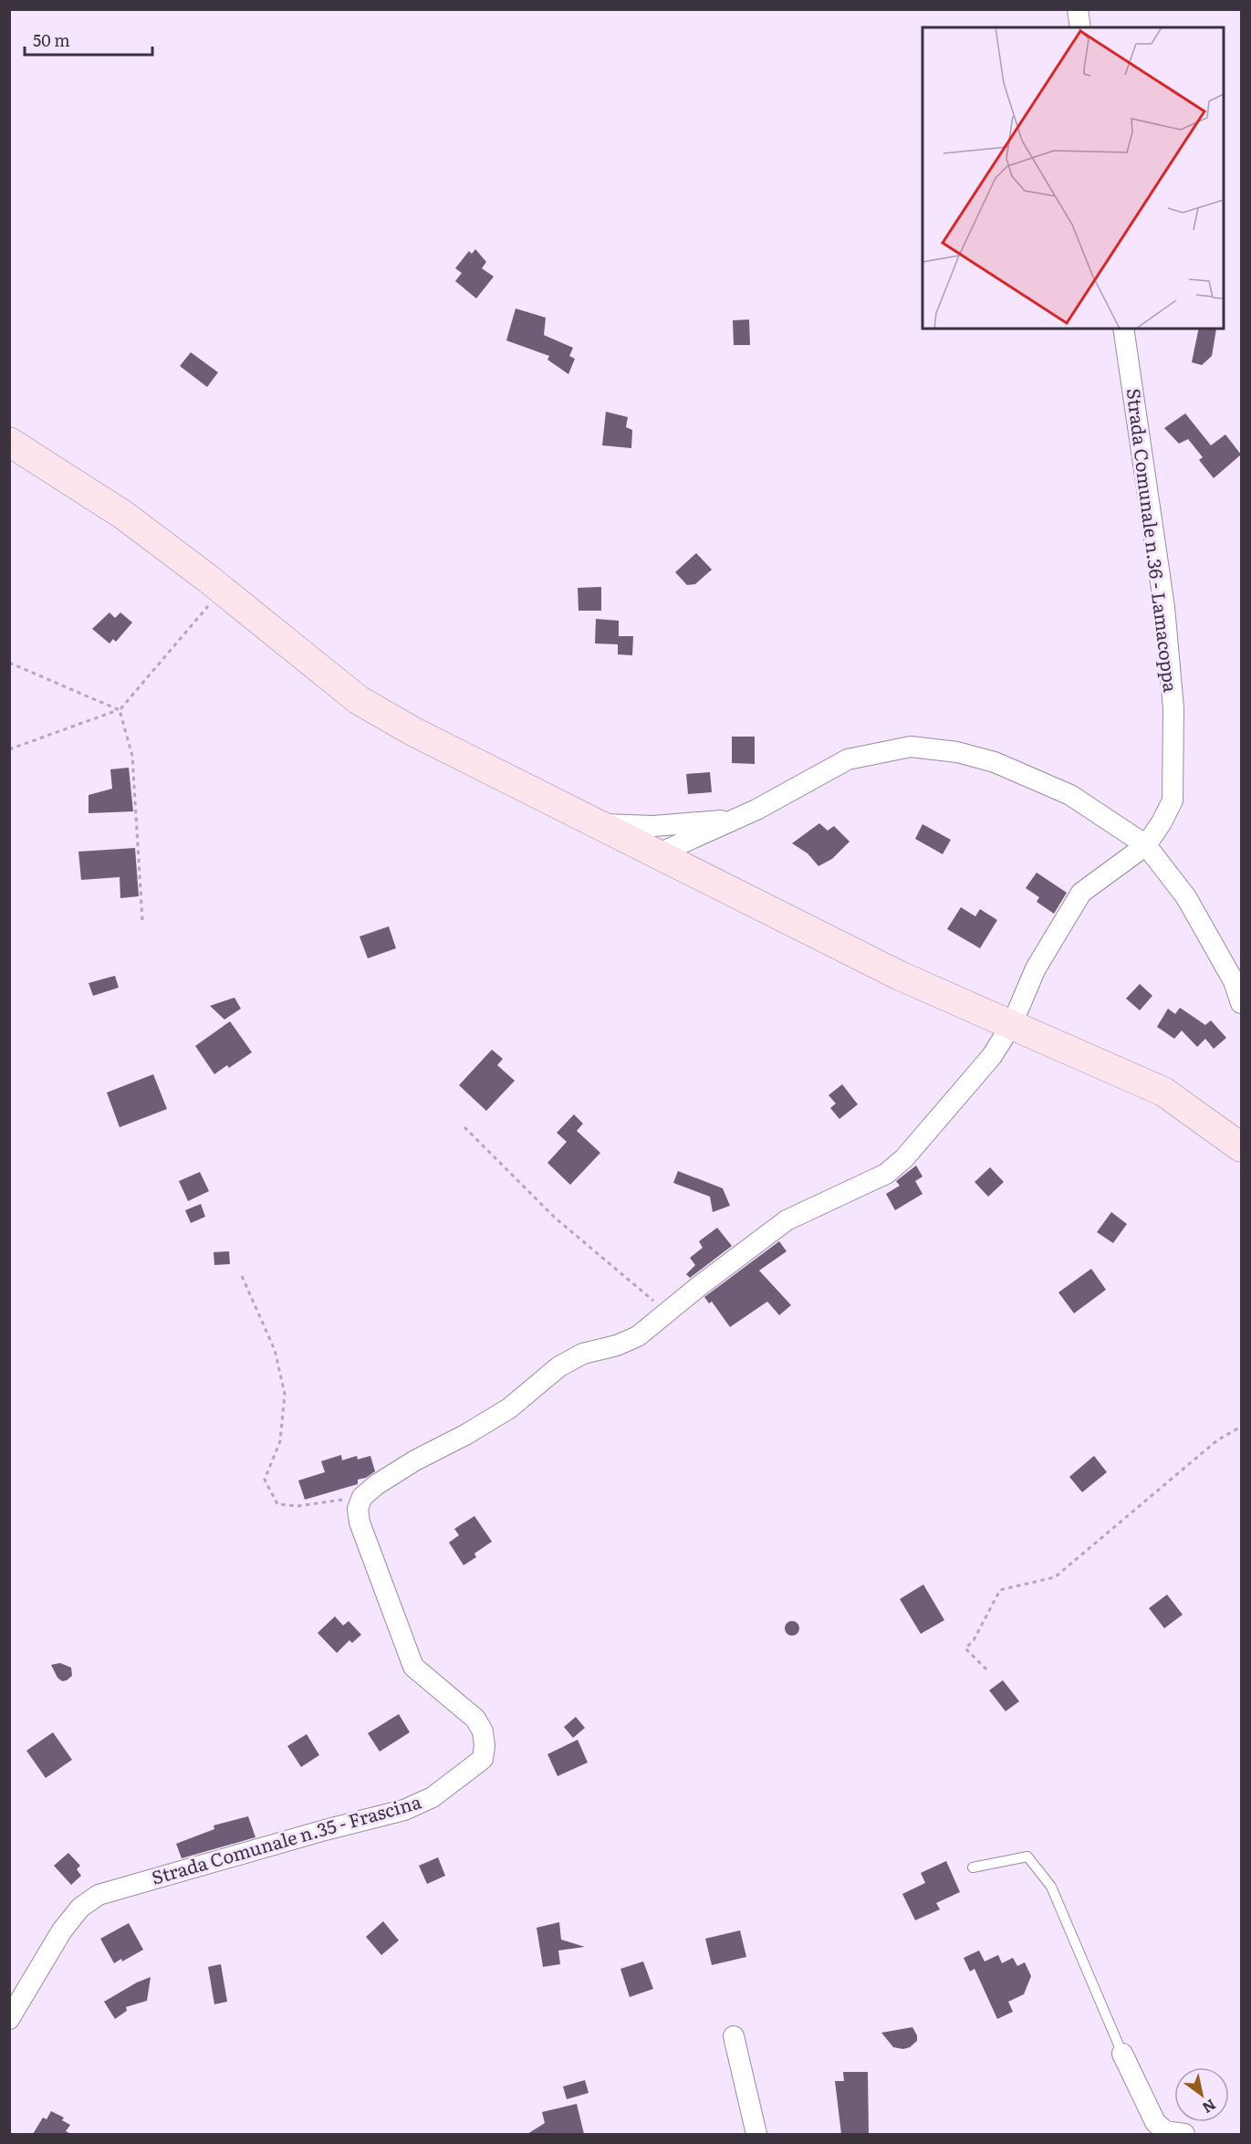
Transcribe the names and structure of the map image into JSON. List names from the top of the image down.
{
  "streets": {
    "street": ["Strada Comunale n.36 - Lamacoppa", "Strada Comunale n.35 - Frascina"]
  },
  "scale_bar": "50 m",
  "north": "bottom right"
}
